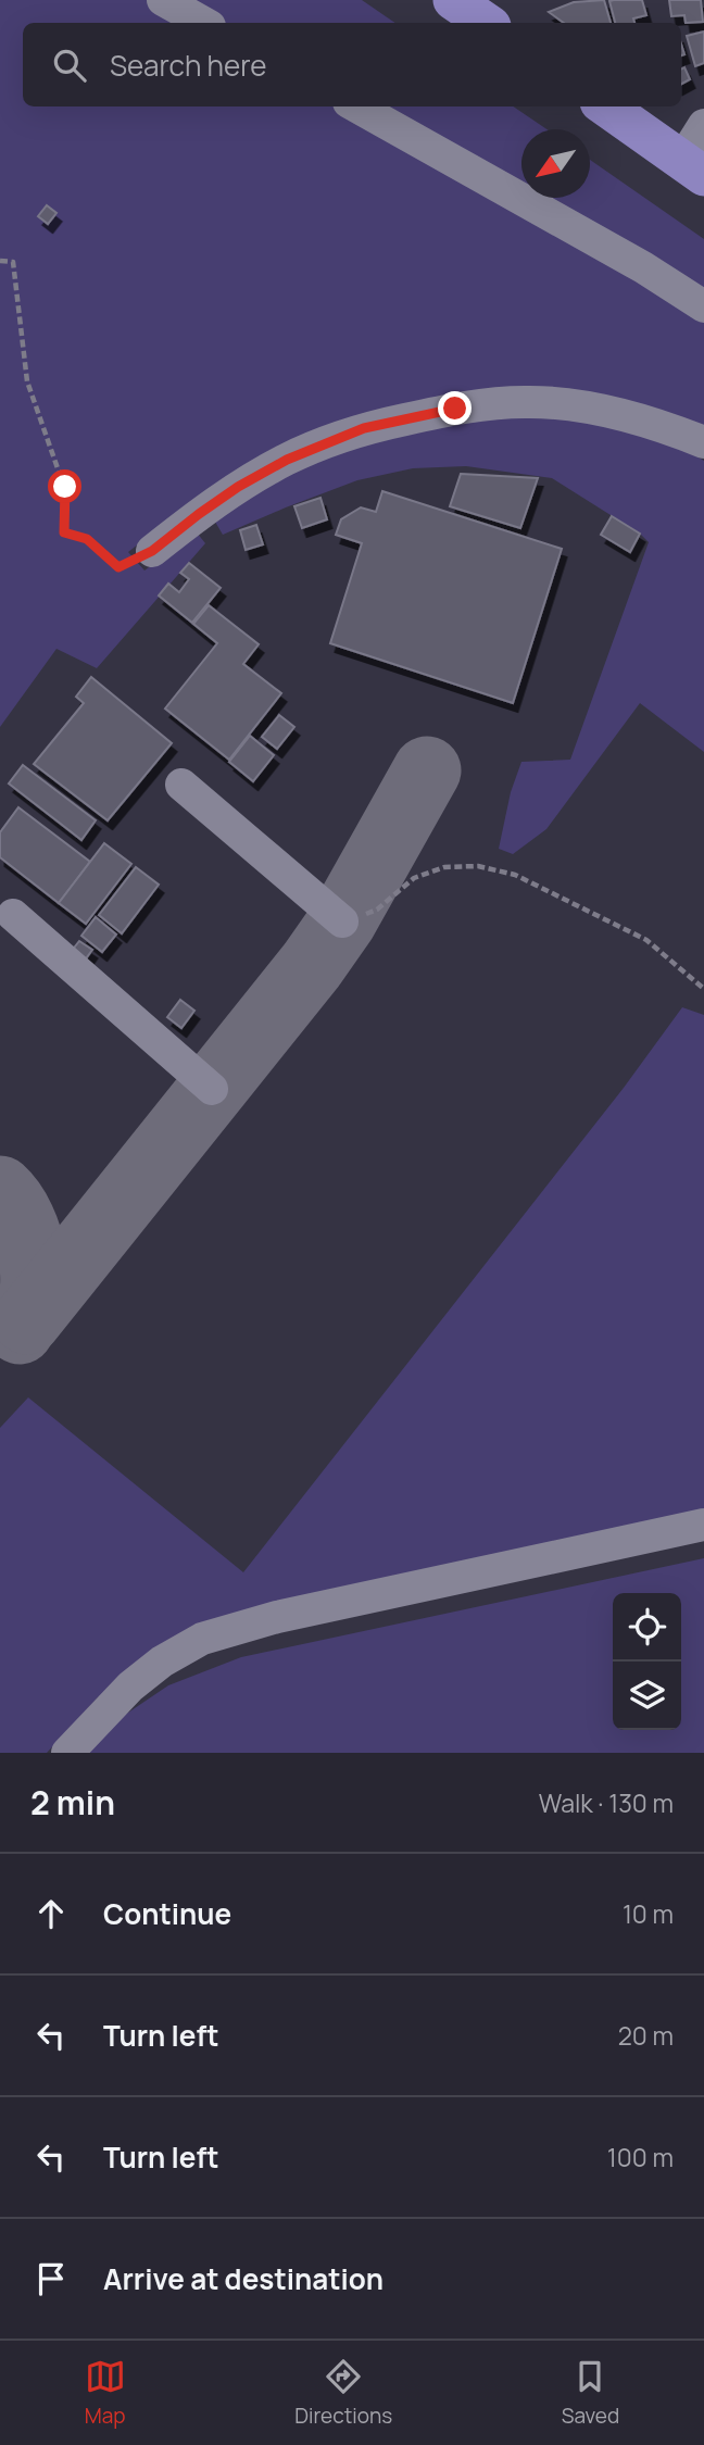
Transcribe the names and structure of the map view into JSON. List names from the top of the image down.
{
  "north": "bottom left",
  "page": {
    "search": "Search here",
    "heading": ["2 min", "Walk · 130 m"],
    "list": [
      ["Continue", "10 m"],
      ["Turn left", "20 m"],
      ["Turn left", "100 m"],
      "Arrive at destination"
    ],
    "nav": ["Map", "Directions", "Saved"]
  }
}
